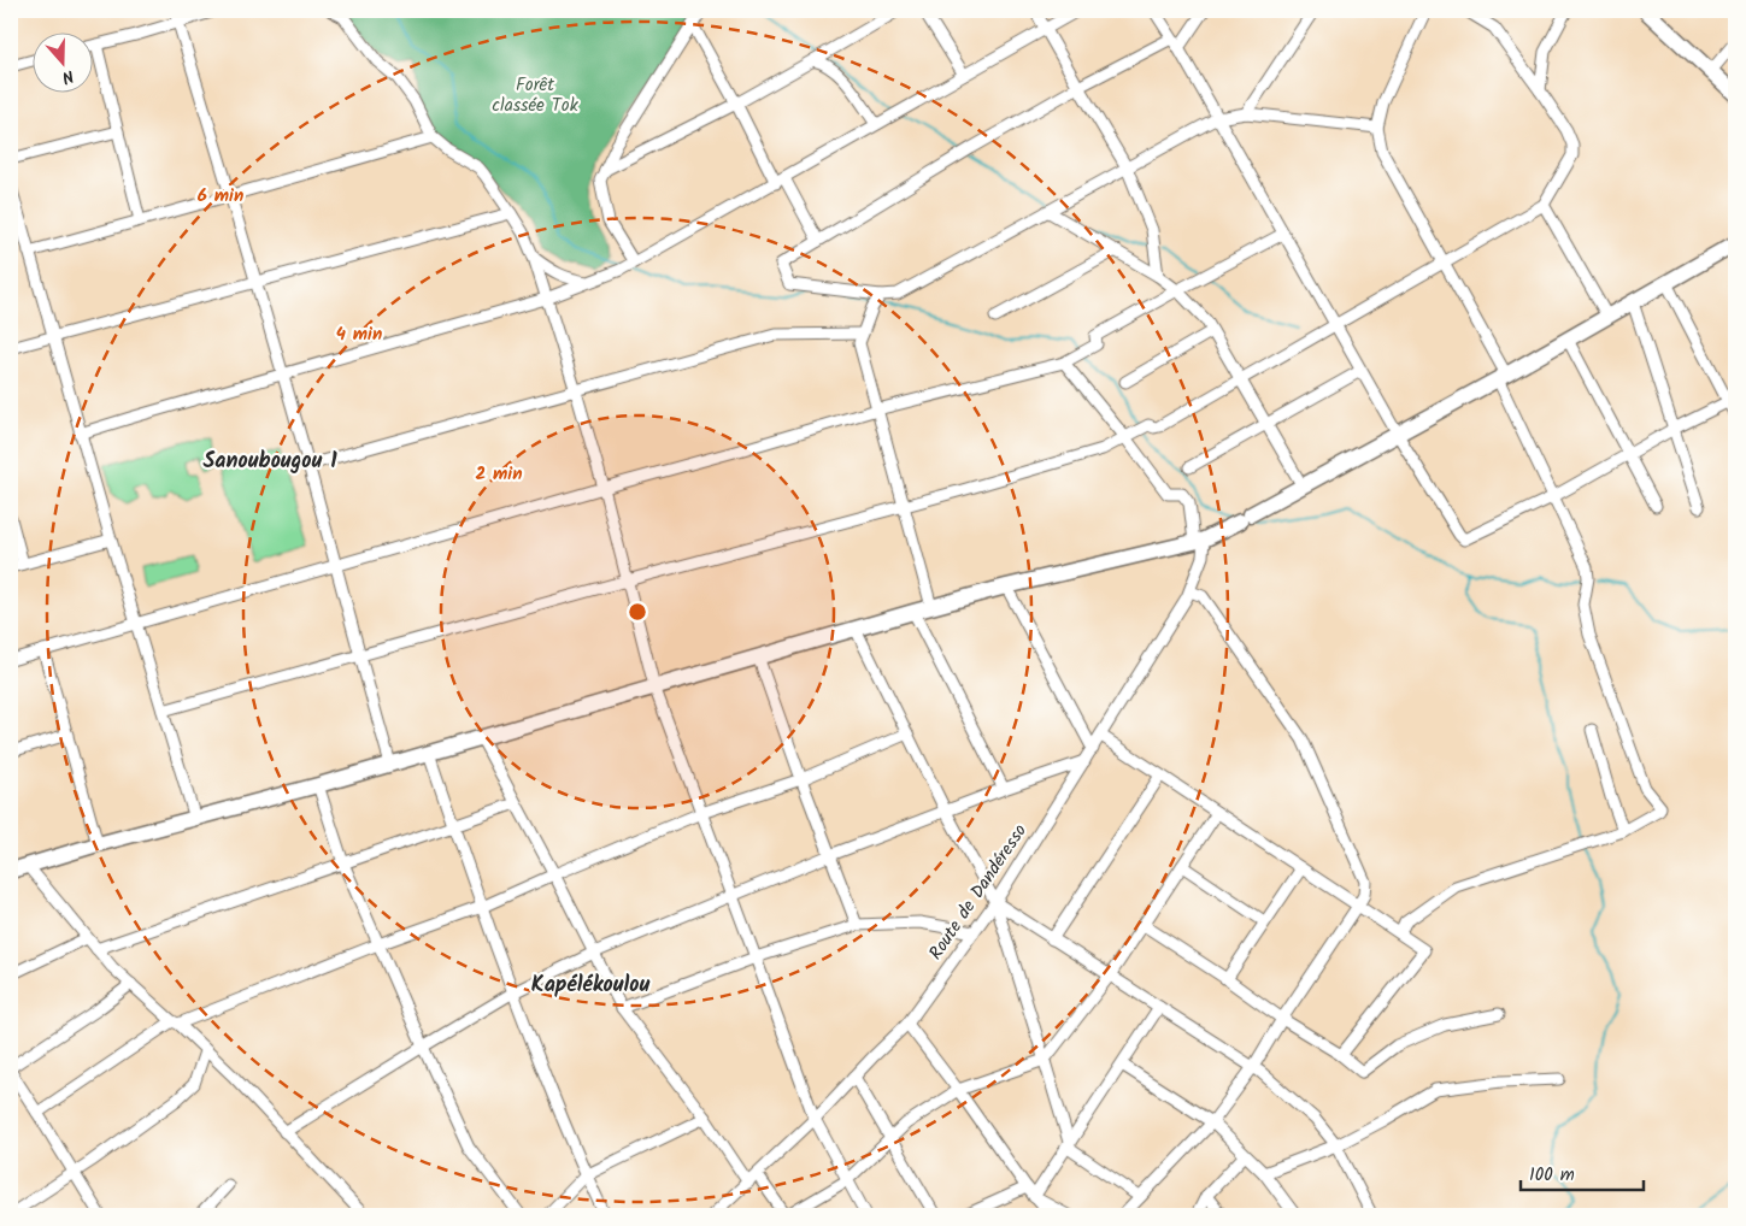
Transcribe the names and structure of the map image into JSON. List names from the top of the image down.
{
  "streets": {
    "street": ["Route de Dandéresso"]
  },
  "districts": ["Sanoubougou 1", "Kapélékoulou"],
  "parks": ["Forêt classée Tok"],
  "scale_bar": "100 m",
  "north": "bottom",
  "rings": ["6 min", "4 min", "2 min"]
}
